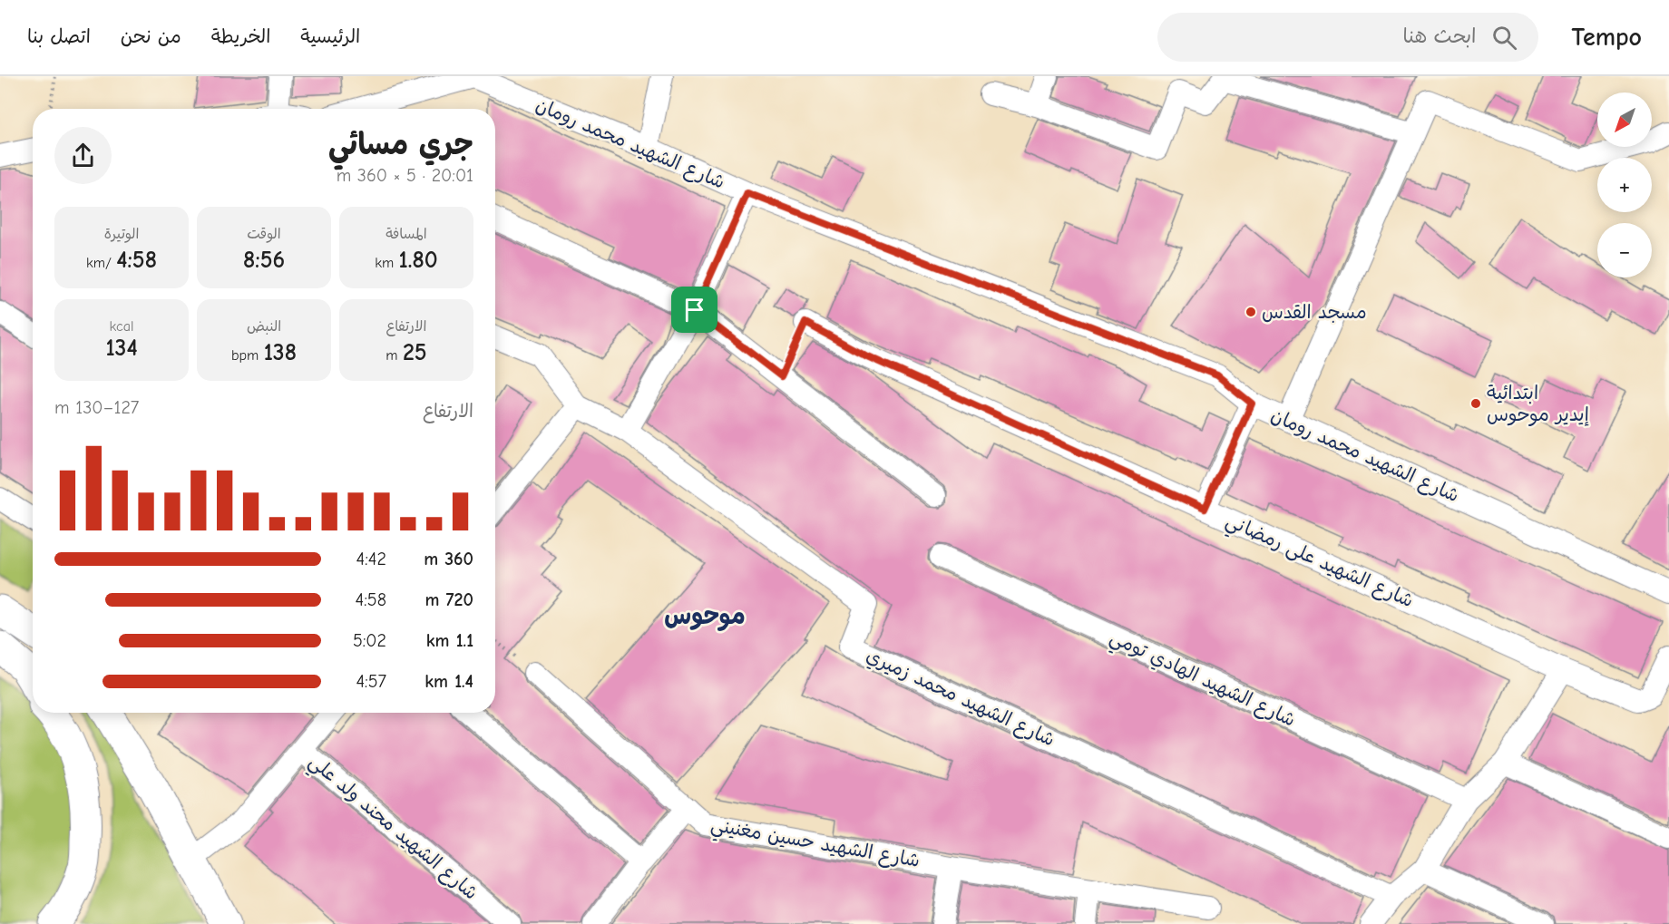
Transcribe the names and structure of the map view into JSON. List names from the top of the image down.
{
  "streets": {
    "street": [
      "شارع الشهيد محمد رومان",
      "شارع الشهيد على رمضاني",
      "شارع الشهيد الهادي تومي",
      "شارع الشهيد محمد زميري",
      "شارع الشهيد محند ولد علي",
      "شارع الشهيد حسين مغنيني"
    ]
  },
  "districts": ["موحوس"],
  "places": ["مسجد القدس", "ابتدائية إيدير موحوس"],
  "north": "bottom left",
  "page": {
    "header": "Tempo",
    "search": "ابحث هنا",
    "nav": [
      "الرئيسية",
      "الخريطة",
      "من نحن",
      "اتصل بنا"
    ],
    "map_buttons": ["+", "−"],
    "heading": ["جري مسائي", "20:01 · 5 × 360 m"],
    "stats": [
      ["المسافة", "1.80 km"],
      ["الوقت", "8:56"],
      ["الوتيرة", "4:58 /km"],
      ["الارتفاع", "25 m"],
      ["النبض", "138 bpm"],
      ["kcal", "134"]
    ],
    "chart": ["الارتفاع", "127–130 m"],
    "list": [
      {
        "name": "360 m",
        "note": "4:42"
      },
      {
        "name": "720 m",
        "note": "4:58"
      },
      {
        "name": "1.1 km",
        "note": "5:02"
      },
      {
        "name": "1.4 km",
        "note": "4:57"
      }
    ]
  }
}
